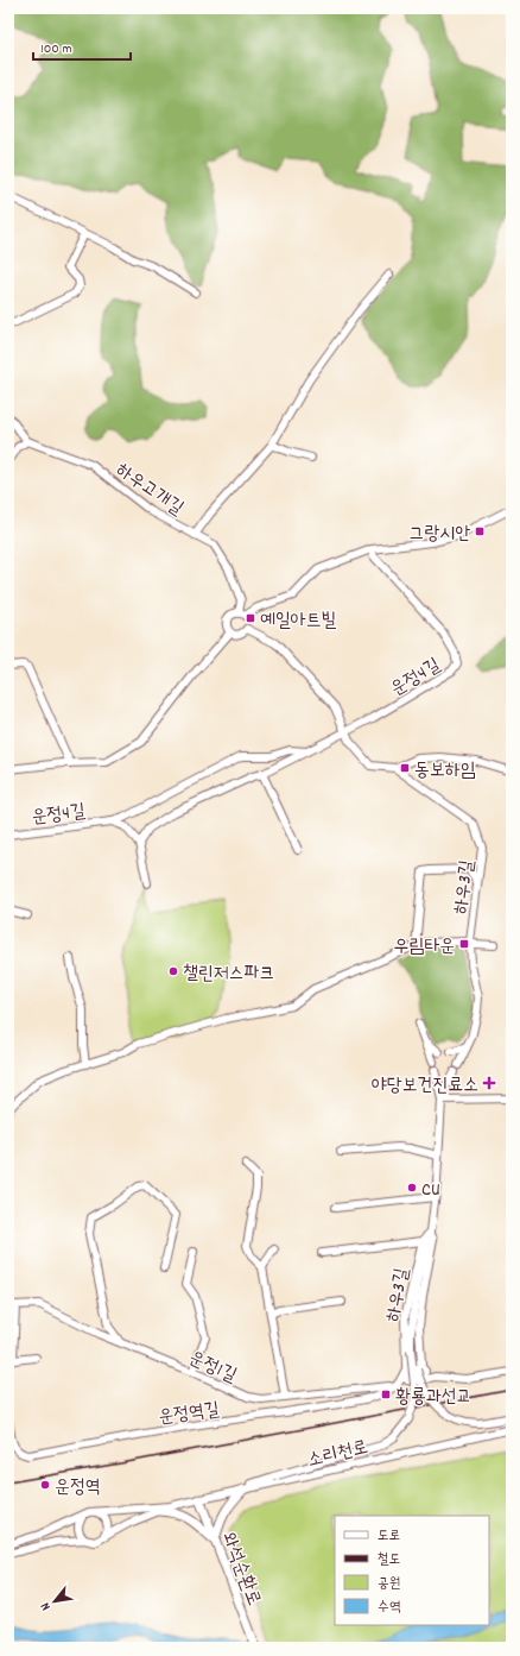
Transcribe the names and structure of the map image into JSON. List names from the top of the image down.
{
  "streets": {
    "street": [
      "하우고개길",
      "운정4길",
      "하우3길",
      "운정1길",
      "운정역길",
      "소리천로",
      "와석순환로"
    ]
  },
  "crossings": [
    ["하우3길", "운정1길"],
    ["운정1길", "운정역길"],
    ["소리천로", "와석순환로"]
  ],
  "places": {
    "transit": [
      "그랑시안",
      "예일아트빌",
      "동보하임",
      "우림타운",
      "황룡과선교"
    ],
    "other": ["챌린저스파크", "CU", "운정역"],
    "health": ["야당보건진료소"]
  },
  "legend": [
    "도로",
    "철도",
    "공원",
    "수역"
  ],
  "scale_bar": "100 m",
  "north": "bottom left"
}
